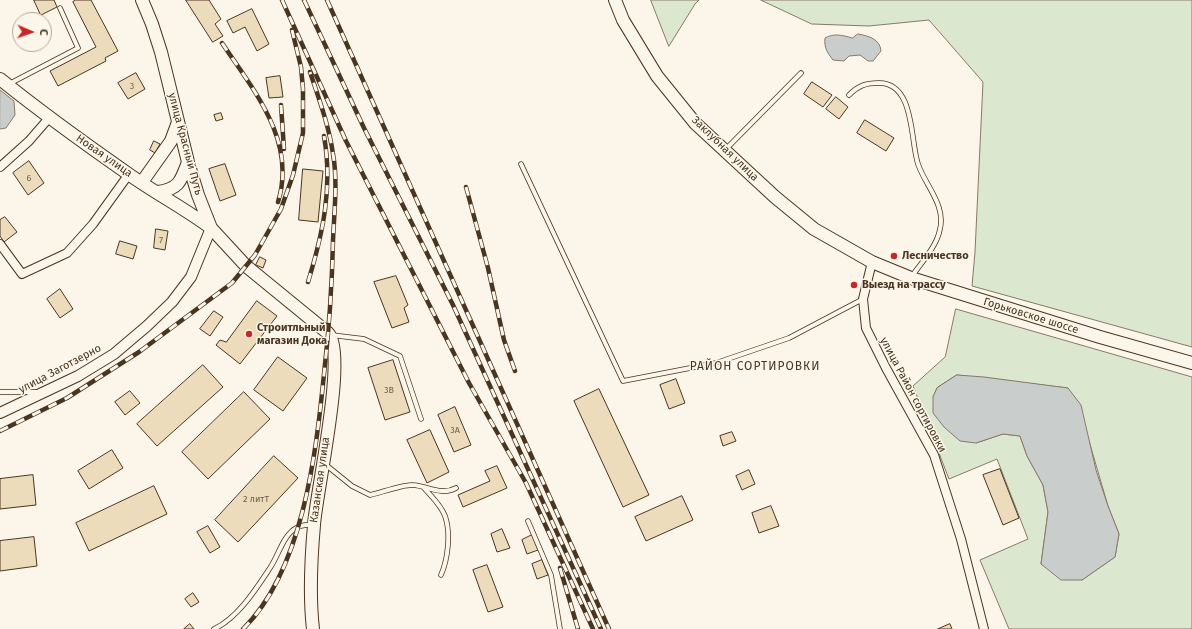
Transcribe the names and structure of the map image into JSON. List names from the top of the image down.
{
  "streets": {
    "main road": [
      "улица Красный Путь",
      "Заклубная улица",
      "Новая улица",
      "Горьковское шоссе",
      "Казанская улица"
    ],
    "street": ["улица Заготзерно", "улица Район сортировки"]
  },
  "crossings": [
    ["улица Красный Путь", "Новая улица"],
    ["улица Красный Путь", "улица Заготзерно"],
    ["улица Красный Путь", "Казанская улица"],
    ["Заклубная улица", "Горьковское шоссе"],
    ["Заклубная улица", "улица Район сортировки"],
    ["Новая улица", "улица Заготзерно"],
    ["Горьковское шоссе", "улица Район сортировки"]
  ],
  "districts": ["РАЙОН СОРТИРОВКИ"],
  "places": ["Лесничество", "Выезд на трассу", "Строитльный магазин Дока"],
  "house_numbers": [
    "3",
    "6",
    "7",
    "3В",
    "3А",
    "2 литТ"
  ],
  "north": "right"
}
